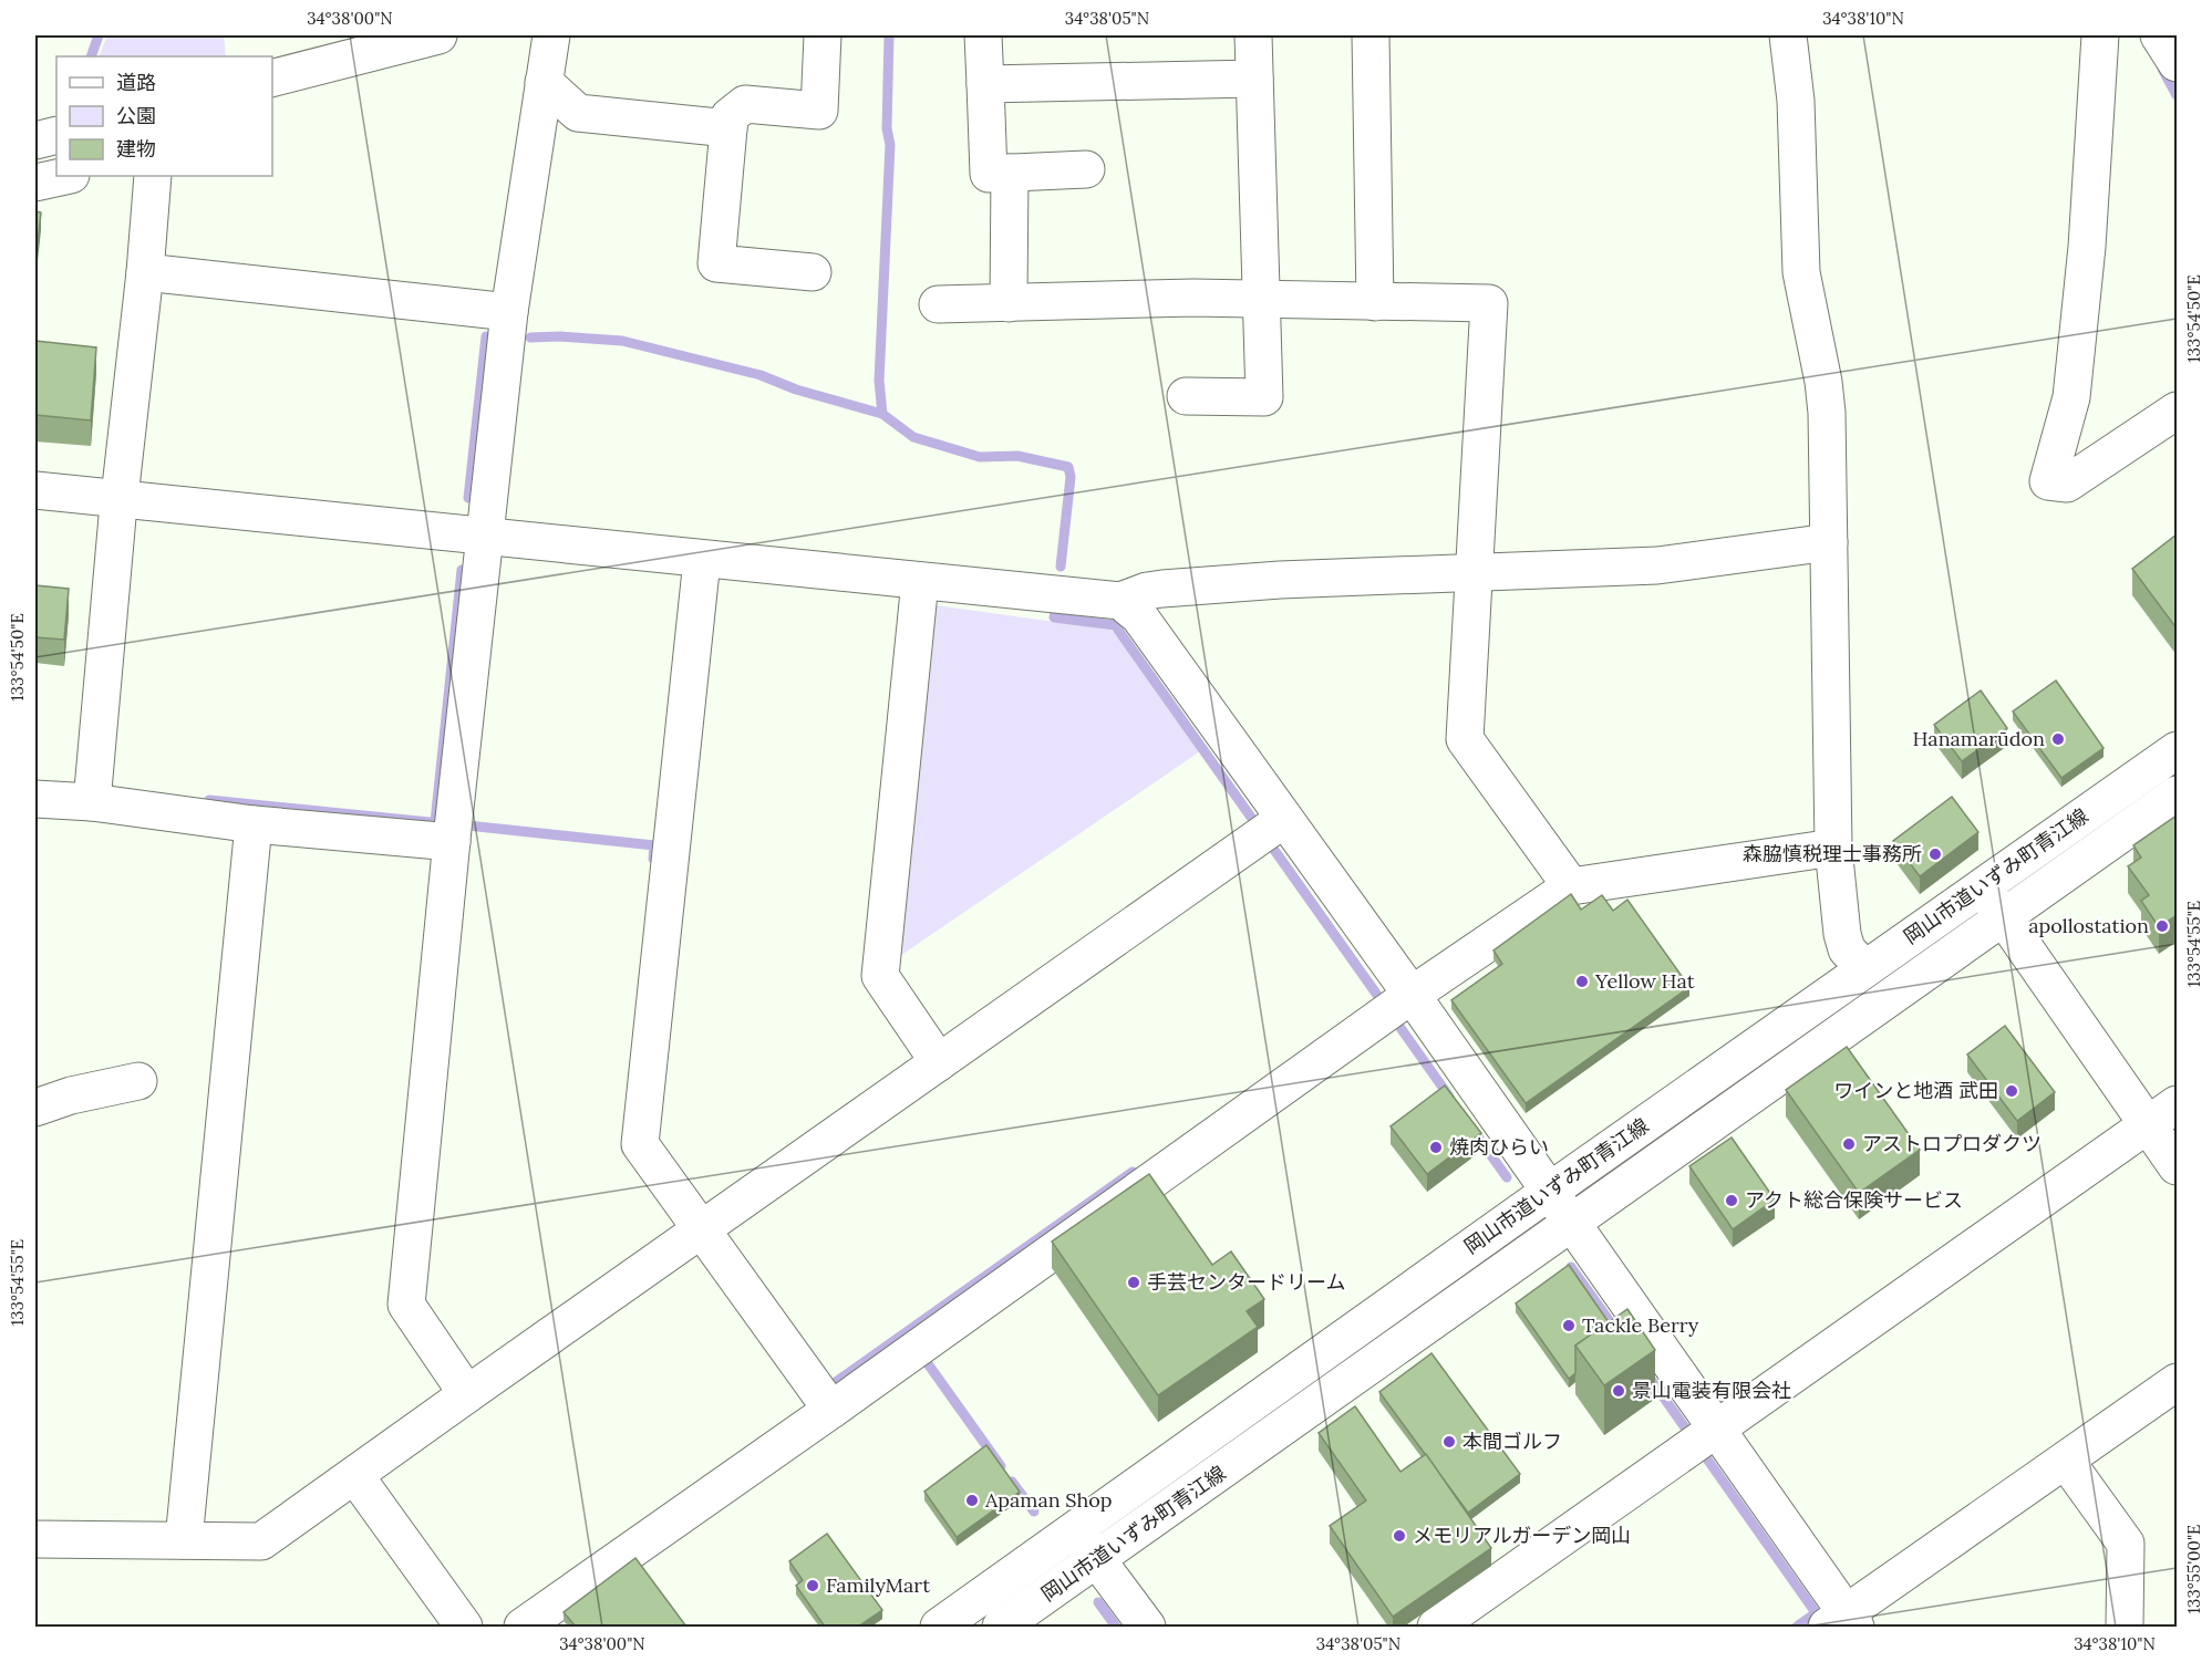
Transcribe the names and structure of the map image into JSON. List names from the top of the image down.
{
  "streets": {
    "street": ["岡山市道いずみ町青江線"]
  },
  "places": [
    "Hanamarūdon",
    "森脇慎税理士事務所",
    "apollostation",
    "Yellow Hat",
    "ワインと地酒 武田",
    "アストロプロダクツ",
    "焼肉ひらい",
    "アクト総合保険サービス",
    "手芸センタードリーム",
    "Tackle Berry",
    "景山電装有限会社",
    "本間ゴルフ",
    "Apaman Shop",
    "メモリアルガーデン岡山",
    "FamilyMart"
  ],
  "legend": ["道路", "公園", "建物"],
  "coordinates": [
    "34°38'00\"N",
    "34°38'05\"N",
    "34°38'10\"N",
    "133°54'50\"E",
    "133°54'55\"E",
    "133°55'00\"E"
  ]
}
